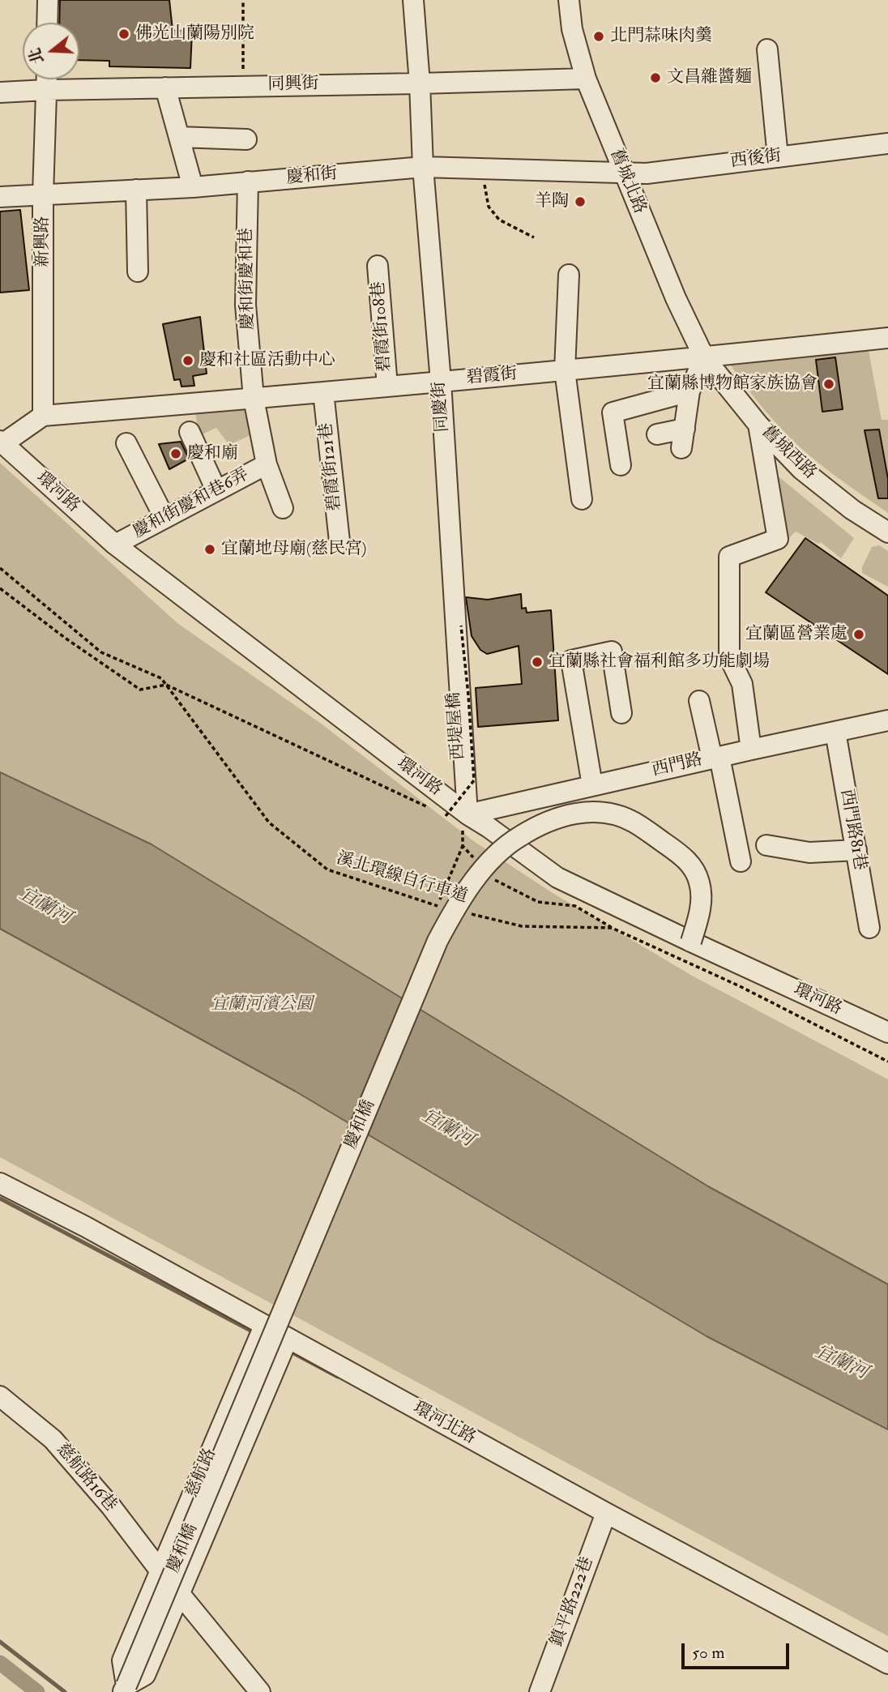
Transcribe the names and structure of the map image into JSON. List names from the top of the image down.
{
  "streets": {
    "street": [
      "同興街",
      "西後街",
      "慶和街",
      "舊城北路",
      "新興路",
      "慶和街慶和巷",
      "碧霞街108巷",
      "碧霞街",
      "同慶街",
      "舊城西路",
      "碧霞街121巷",
      "環河路",
      "慶和街慶和巷6弄",
      "西門路",
      "西門路81巷",
      "慶和橋",
      "環河北路",
      "慈航路",
      "慈航路16巷",
      "鎮平路222巷"
    ],
    "path": ["西堤屋橋", "溪北環線自行車道"]
  },
  "crossings": [
    ["同興街", "舊城北路"],
    ["同興街", "新興路"],
    ["同興街", "同慶街"],
    ["西後街", "慶和街"],
    ["西後街", "舊城北路"],
    ["慶和街", "舊城北路"],
    ["慶和街", "新興路"],
    ["慶和街", "慶和街慶和巷"],
    ["慶和街", "同慶街"],
    ["舊城北路", "碧霞街"],
    ["舊城北路", "舊城西路"],
    ["新興路", "碧霞街"],
    ["慶和街慶和巷", "碧霞街"],
    ["慶和街慶和巷", "慶和街慶和巷6弄"],
    ["碧霞街108巷", "碧霞街"],
    ["碧霞街", "同慶街"],
    ["碧霞街", "舊城西路"],
    ["碧霞街", "碧霞街121巷"],
    ["同慶街", "環河路"],
    ["同慶街", "西門路"],
    ["環河路", "慶和街慶和巷6弄"],
    ["環河路", "西門路"],
    ["環河路", "慶和橋"],
    ["西門路", "西門路81巷"],
    ["慶和橋", "慈航路"],
    ["環河北路", "慈航路"],
    ["環河北路", "鎮平路222巷"],
    ["慈航路", "慈航路16巷"]
  ],
  "water": ["宜蘭河"],
  "parks": ["宜蘭河濱公園"],
  "places": [
    "佛光山蘭陽別院",
    "北門蒜味肉羹",
    "文昌雜醬麵",
    "羊陶",
    "慶和社區活動中心",
    "宜蘭縣博物館家族協會",
    "慶和廟",
    "宜蘭地母廟(慈民宮)",
    "宜蘭區營業處",
    "宜蘭縣社會福利館多功能劇場"
  ],
  "scale_bar": "50 m",
  "north": "left"
}
